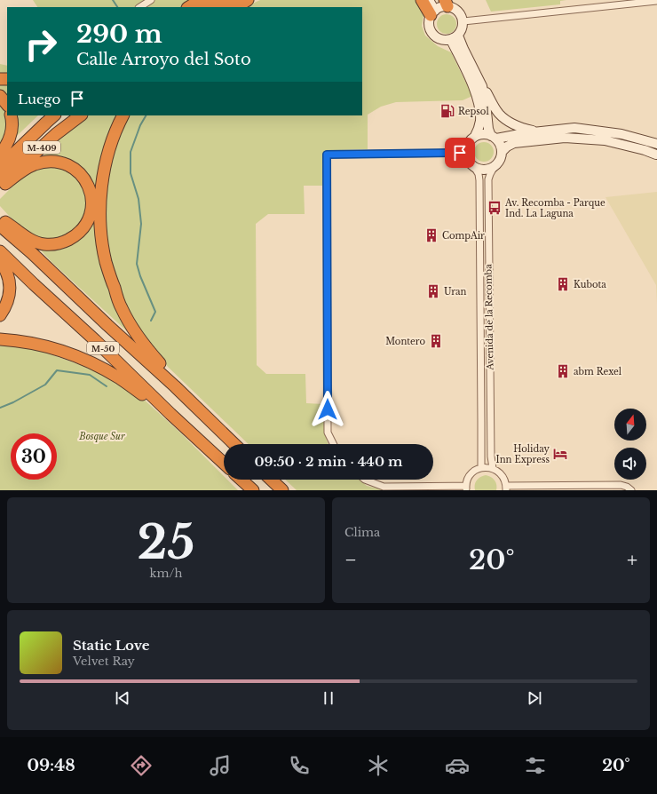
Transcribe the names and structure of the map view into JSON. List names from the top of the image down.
{
  "streets": {
    "highway": ["M-409", "M-50"],
    "street": ["Avenida de la Recomba"]
  },
  "parks": ["Bosque Sur"],
  "places": {
    "fuel station": ["Repsol"],
    "bus stop": ["Av. Recomba - Parque Ind. La Laguna"],
    "building": [
      "CompAir",
      "Kubota",
      "Uran",
      "Montero",
      "abm Rexel"
    ],
    "hotel": ["Holiday Inn Express"]
  },
  "north": "top",
  "page": {
    "turn": ["290 m", "Calle Arroyo del Soto"],
    "then": "Luego",
    "limit": "30",
    "trip": "09:50 · 2 min · 440 m",
    "tile": [
      ["25", "km/h"],
      "Clima"
    ],
    "heat": ["−", "20°", "+"],
    "song": ["Static Love", "Velvet Ray"],
    "tabs": ["09:48", "20°"]
  }
}
